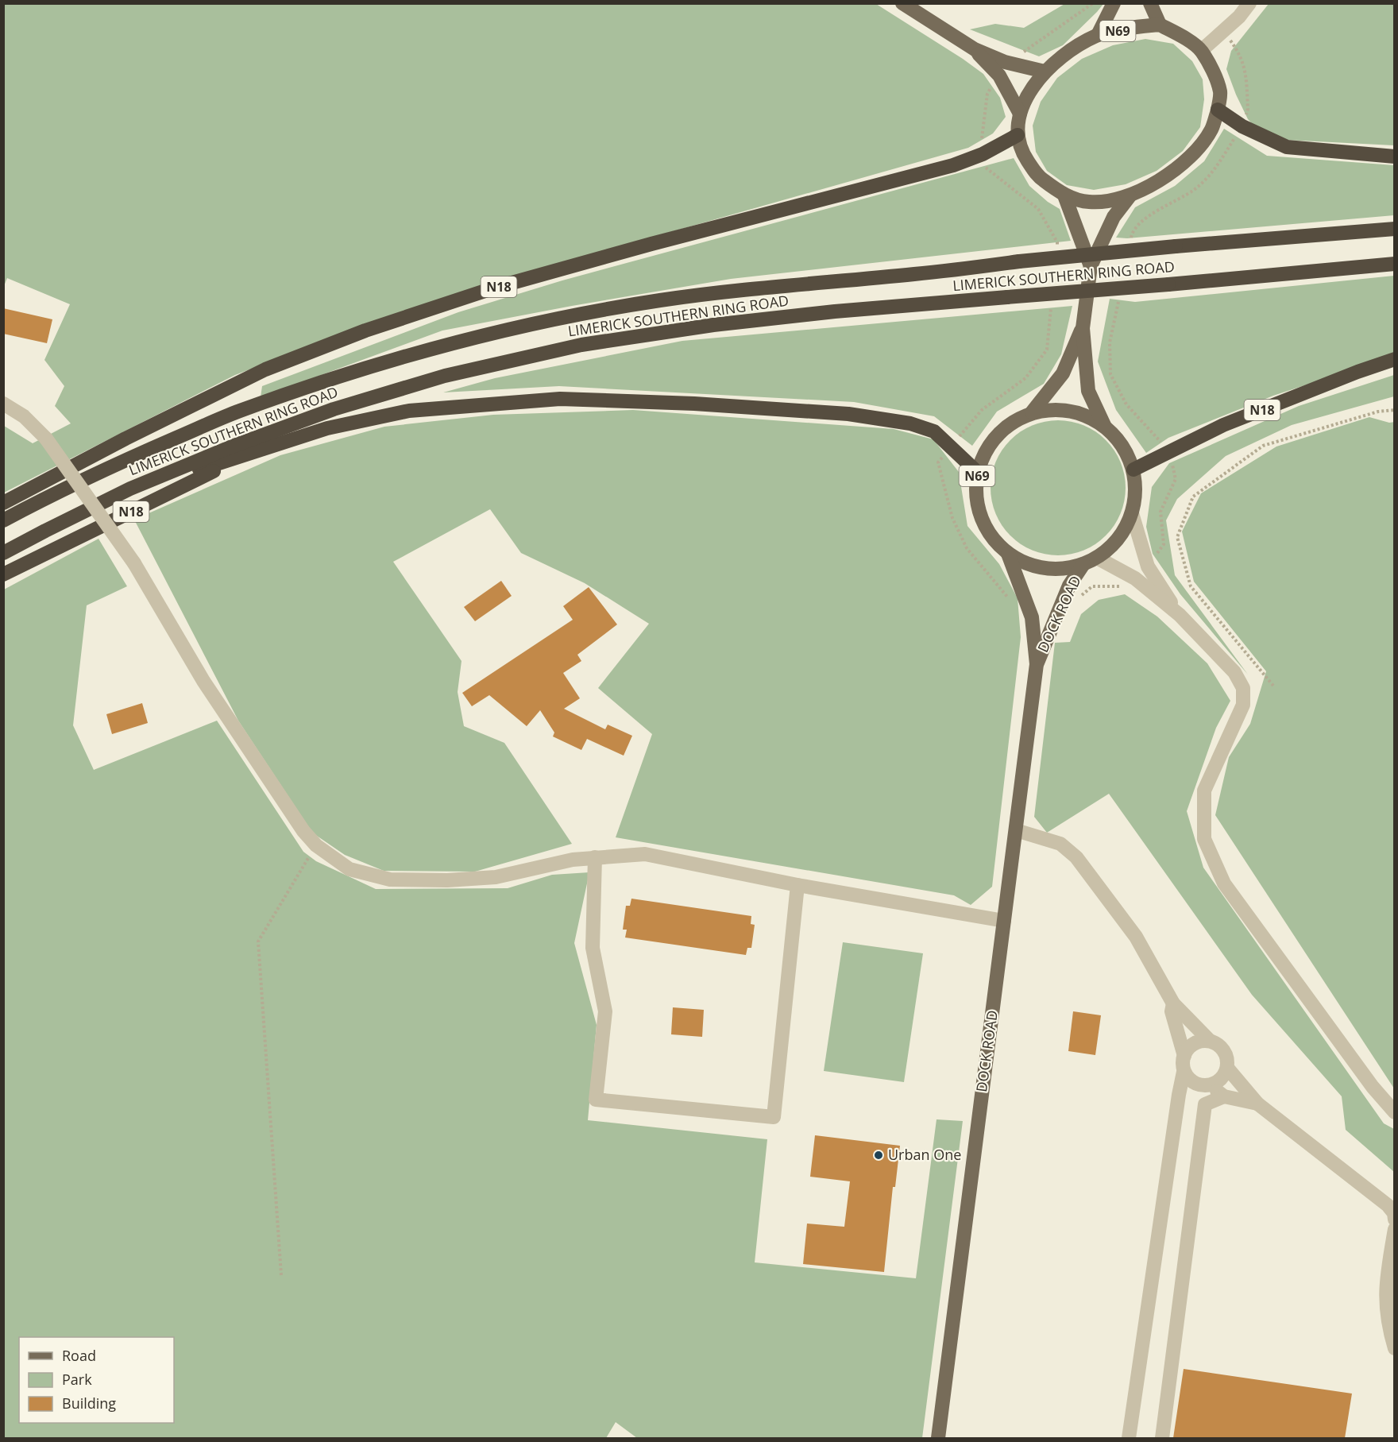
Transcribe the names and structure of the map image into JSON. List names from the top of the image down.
{
  "streets": {
    "highway": ["LIMERICK SOUTHERN RING ROAD", "N18"],
    "main road": ["N69", "DOCK ROAD"]
  },
  "crossings": [
    ["N69", "N18"],
    ["N69", "DOCK ROAD"],
    ["LIMERICK SOUTHERN RING ROAD", "N18"],
    ["N18", "DOCK ROAD"]
  ],
  "places": ["Urban One"],
  "legend": ["Road", "Park", "Building"]
}
